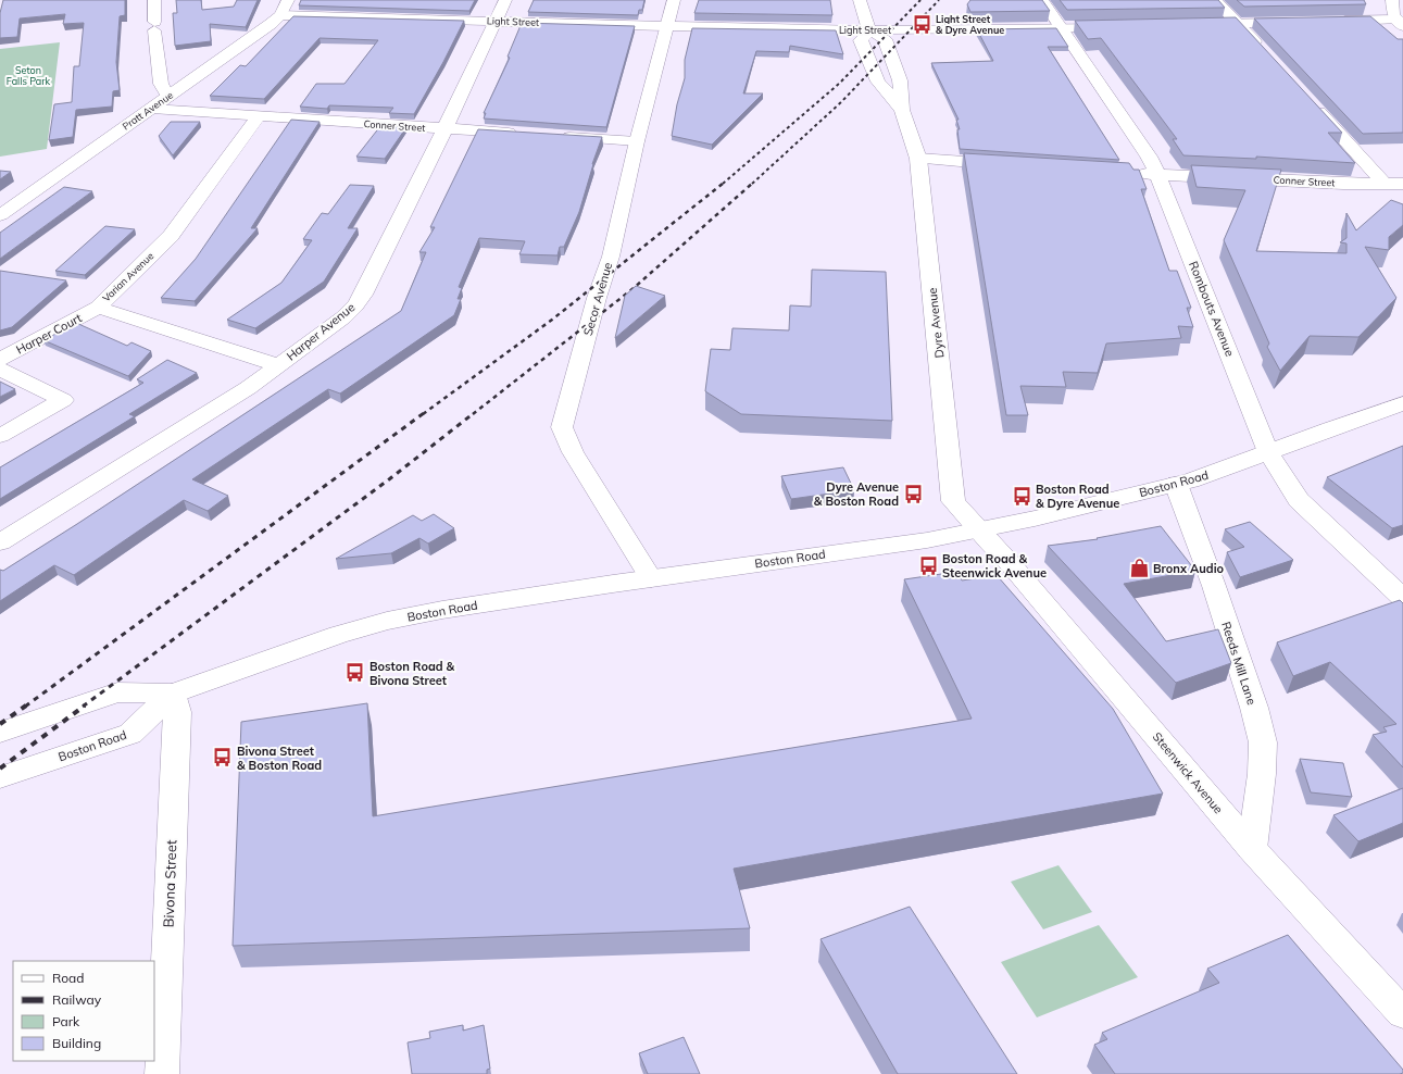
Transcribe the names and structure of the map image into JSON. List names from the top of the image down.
{
  "streets": {
    "street": [
      "Light Street",
      "Pratt Avenue",
      "Conner Street",
      "Varian Avenue",
      "Secor Avenue",
      "Rombouts Avenue",
      "Dyre Avenue",
      "Harper Avenue",
      "Harper Court",
      "Boston Road",
      "Reeds Mill Lane",
      "Steenwick Avenue",
      "Bivona Street"
    ]
  },
  "crossings": [
    ["Light Street", "Pratt Avenue"],
    ["Light Street", "Secor Avenue"],
    ["Light Street", "Rombouts Avenue"],
    ["Light Street", "Dyre Avenue"],
    ["Light Street", "Harper Avenue"],
    ["Pratt Avenue", "Conner Street"],
    ["Conner Street", "Varian Avenue"],
    ["Conner Street", "Rombouts Avenue"],
    ["Conner Street", "Harper Avenue"],
    ["Varian Avenue", "Harper Avenue"],
    ["Varian Avenue", "Harper Court"],
    ["Secor Avenue", "Boston Road"],
    ["Rombouts Avenue", "Boston Road"],
    ["Dyre Avenue", "Boston Road"],
    ["Dyre Avenue", "Steenwick Avenue"],
    ["Boston Road", "Reeds Mill Lane"],
    ["Boston Road", "Steenwick Avenue"],
    ["Boston Road", "Bivona Street"],
    ["Reeds Mill Lane", "Steenwick Avenue"]
  ],
  "parks": ["Seton Falls Park"],
  "places": {
    "bus stop": [
      "Light Street & Dyre Avenue",
      "Dyre Avenue & Boston Road",
      "Boston Road & Dyre Avenue",
      "Boston Road & Steenwick Avenue",
      "Boston Road & Bivona Street",
      "Bivona Street & Boston Road"
    ],
    "shop": ["Bronx Audio"]
  },
  "legend": [
    "Road",
    "Railway",
    "Park",
    "Building"
  ]
}
